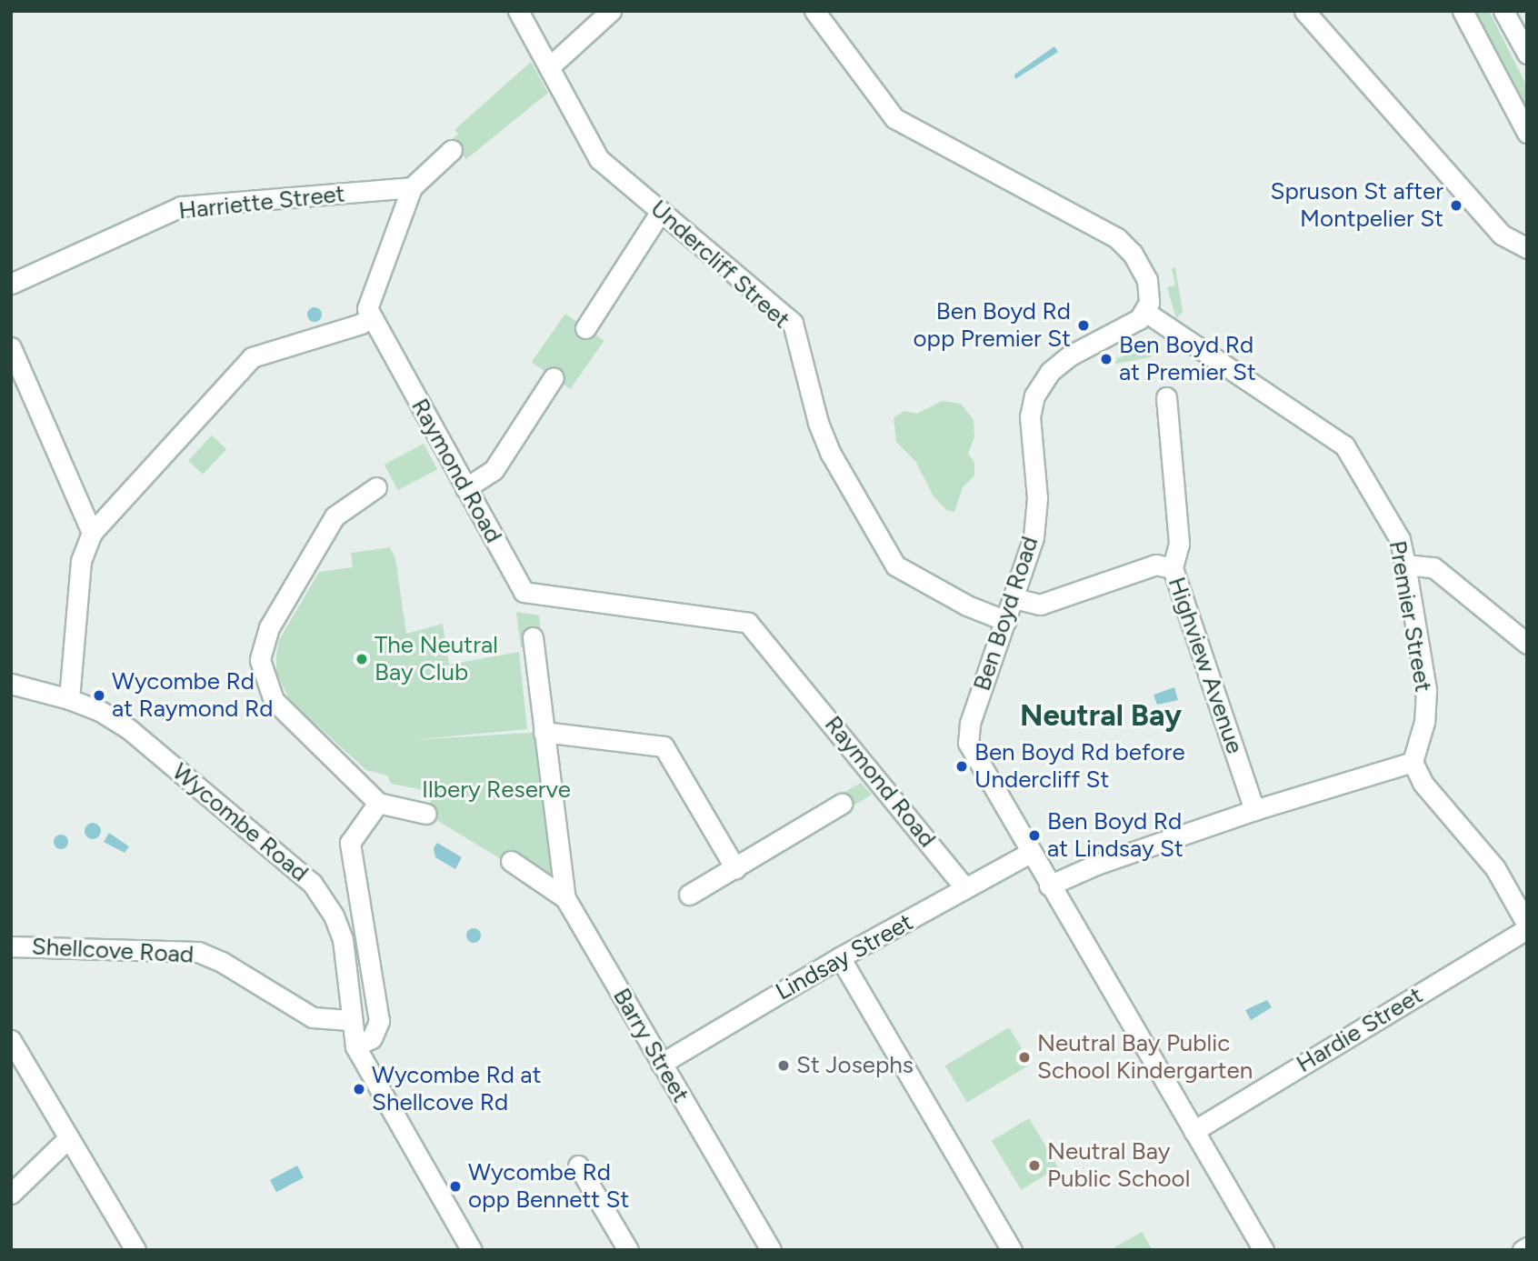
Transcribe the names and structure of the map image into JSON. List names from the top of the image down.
{
  "streets": {
    "street": [
      "Harriette Street",
      "Undercliff Street",
      "Raymond Road",
      "Ben Boyd Road",
      "Premier Street",
      "Highview Avenue",
      "Wycombe Road",
      "Shellcove Road",
      "Lindsay Street",
      "Hardie Street",
      "Barry Street"
    ]
  },
  "crossings": [
    ["Undercliff Street", "Ben Boyd Road"],
    ["Raymond Road", "Lindsay Street"],
    ["Ben Boyd Road", "Premier Street"],
    ["Ben Boyd Road", "Highview Avenue"],
    ["Ben Boyd Road", "Lindsay Street"],
    ["Ben Boyd Road", "Hardie Street"],
    ["Wycombe Road", "Shellcove Road"],
    ["Lindsay Street", "Barry Street"]
  ],
  "districts": ["Neutral Bay"],
  "parks": ["Ilbery Reserve"],
  "places": [
    "Spruson St after Montpelier St",
    "Ben Boyd Rd opp Premier St",
    "Ben Boyd Rd at Premier St",
    "The Neutral Bay Club",
    "Wycombe Rd at Raymond Rd",
    "Ben Boyd Rd before Undercliff St",
    "Ben Boyd Rd at Lindsay St",
    "Neutral Bay Public School Kindergarten",
    "St Josephs",
    "Wycombe Rd at Shellcove Rd",
    "Neutral Bay Public School",
    "Wycombe Rd opp Bennett St"
  ]
}
